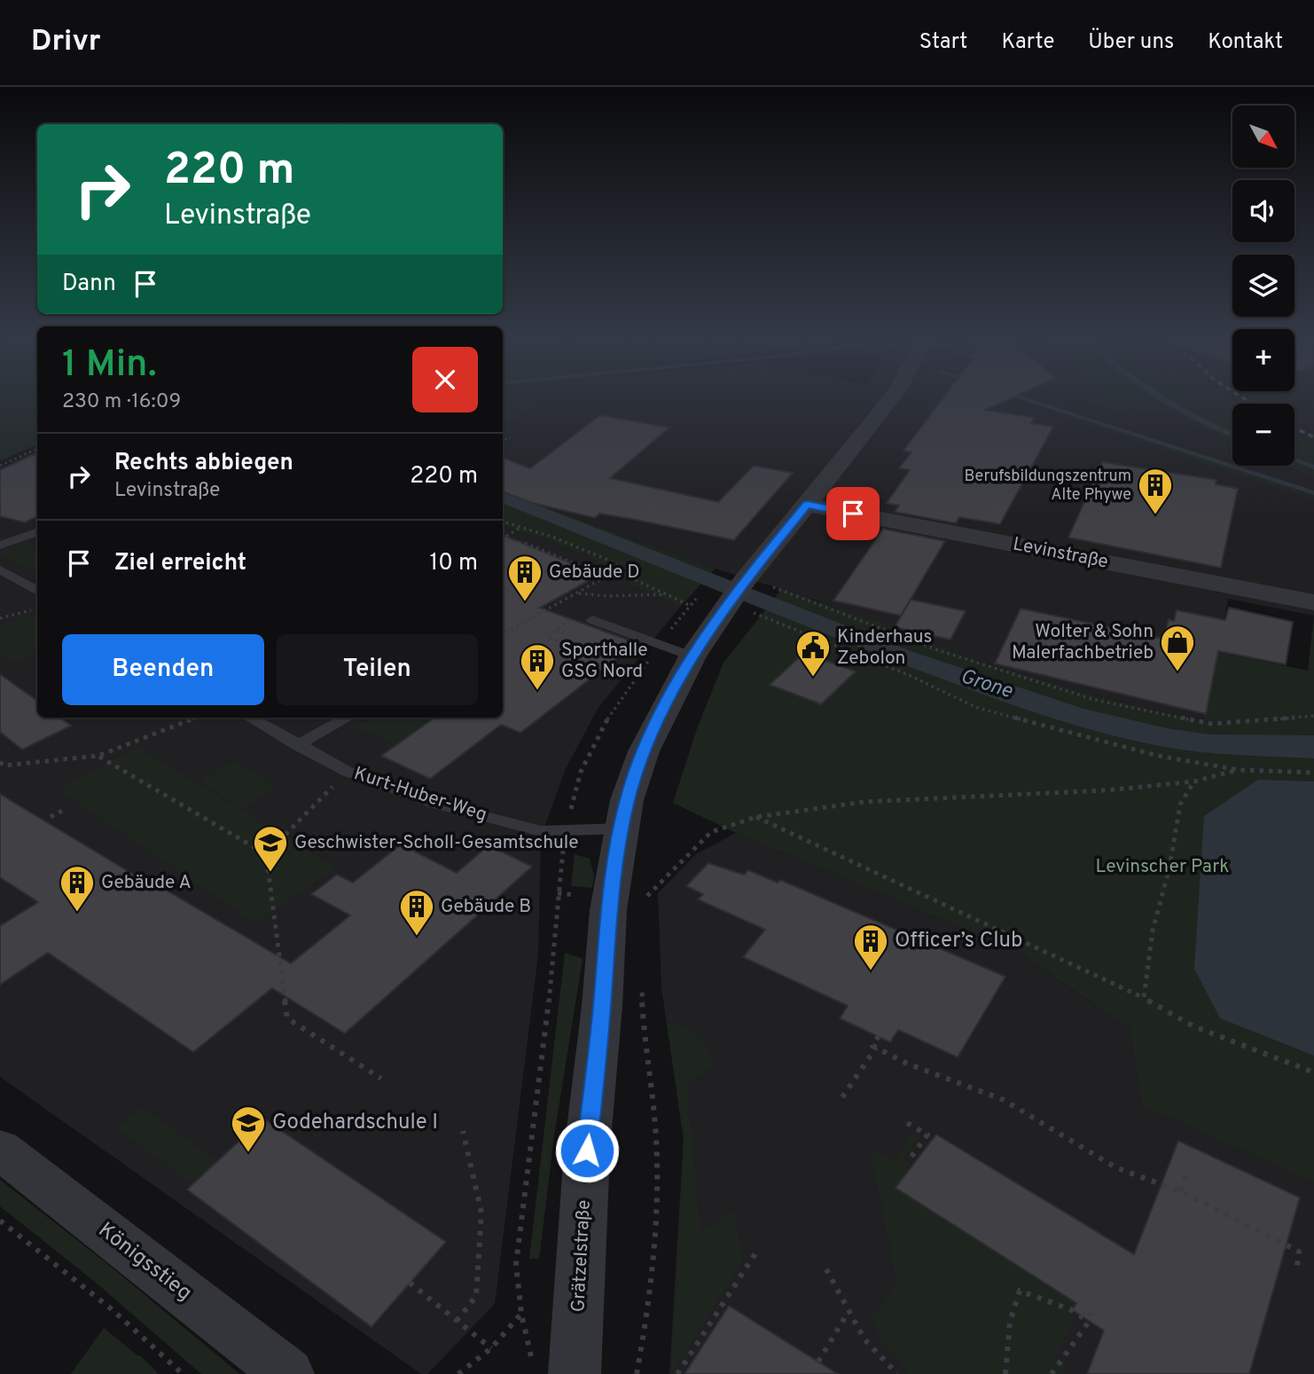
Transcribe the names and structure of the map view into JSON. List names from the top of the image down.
{
  "streets": {
    "street": ["Levinstraße", "Grätzelstraße", "Königsstieg"],
    "lane": ["Kurt-Huber-Weg"]
  },
  "crossings": [
    ["Levinstraße", "Grätzelstraße"],
    ["Kurt-Huber-Weg", "Grätzelstraße"]
  ],
  "water": ["Grone"],
  "parks": ["Levinscher Park"],
  "places": {
    "building": [
      "Berufsbildungszentrum Alte Phywe",
      "Gebäude D",
      "Sporthalle GSG Nord",
      "Gebäude A",
      "Gebäude B",
      "Officer’s Club"
    ],
    "shop": ["Wolter & Sohn Malerfachbetrieb"],
    "public building": ["Kinderhaus Zebolon"],
    "school or university": ["Geschwister-Scholl-Gesamtschule", "Godehardschule I"]
  },
  "north": "bottom right",
  "page": {
    "header": "Drivr",
    "nav": [
      "Start",
      "Karte",
      "Über uns",
      "Kontakt"
    ],
    "map_buttons": ["+", "−"],
    "turn": ["220 m", "Levinstraße"],
    "then": "Dann",
    "heading": ["1 Min.", "230 m · 16:09"],
    "list": [
      {
        "name": "Rechts abbiegen",
        "note": "Levinstraße",
        "value": "220 m"
      },
      {
        "name": "Ziel erreicht",
        "value": "10 m"
      }
    ],
    "buttons": ["Beenden", "Teilen"]
  }
}
